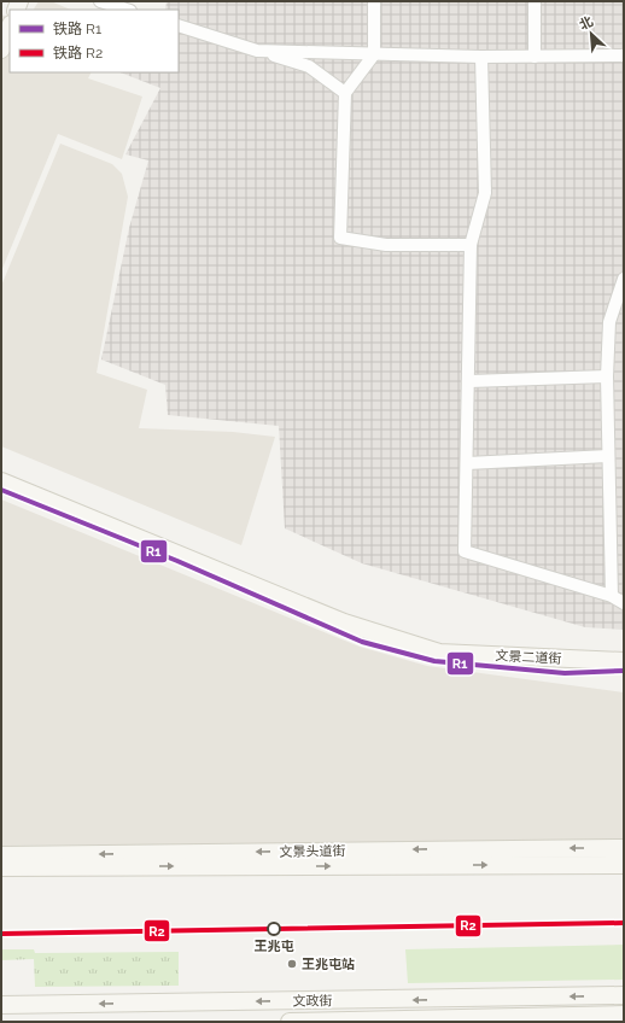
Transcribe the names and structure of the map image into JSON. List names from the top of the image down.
{
  "streets": {
    "main road": ["文景二道街", "文景头道街", "文政街"]
  },
  "places": ["王兆屯", "王兆屯站"],
  "lines": ["rail line R1", "rail line R2"],
  "legend": ["铁路 R1", "铁路 R2"],
  "north": "top left"
}
